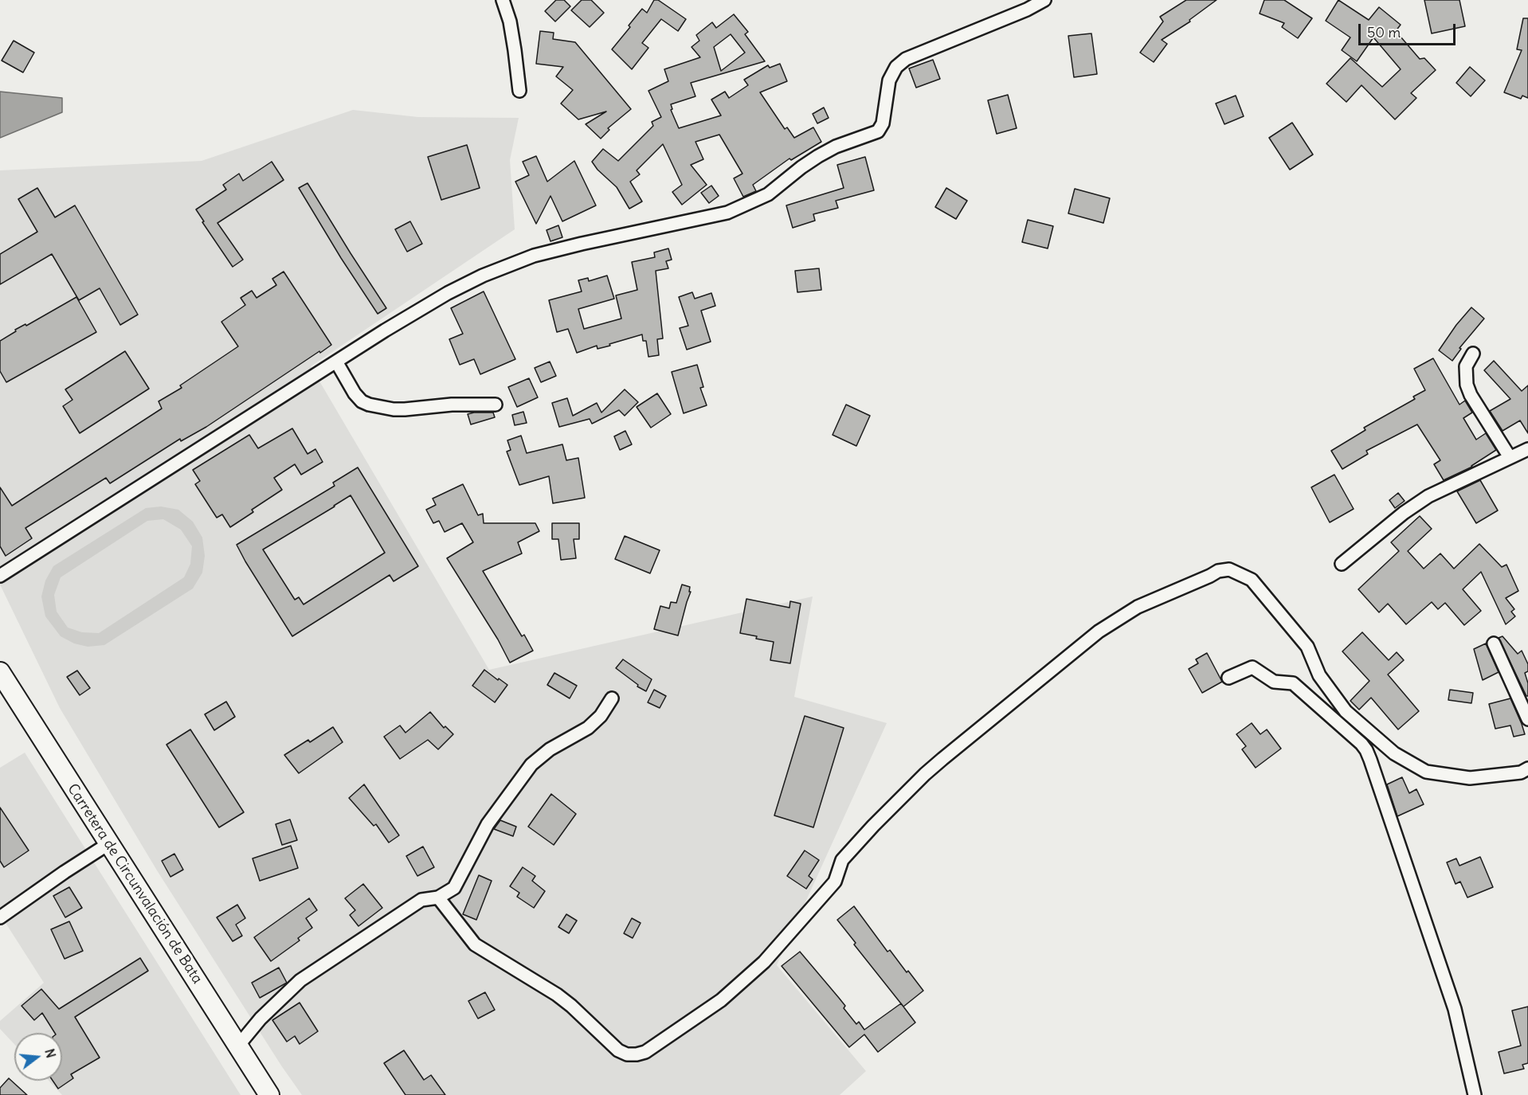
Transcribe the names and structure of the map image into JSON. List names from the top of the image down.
{
  "streets": {
    "main road": ["Carretera de Circunvalación de Bata"]
  },
  "scale_bar": "50 m",
  "north": "right"
}
